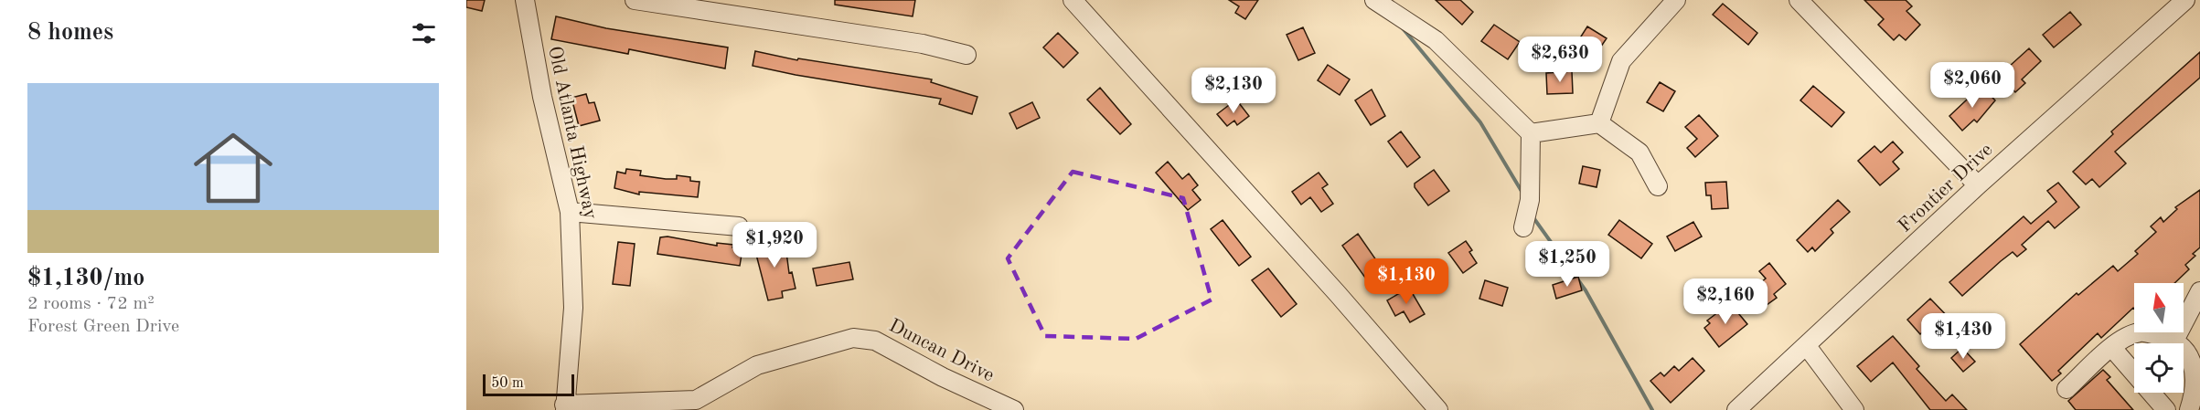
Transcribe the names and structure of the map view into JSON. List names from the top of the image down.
{
  "streets": {
    "street": ["Old Atlanta Highway", "Frontier Drive", "Duncan Drive"]
  },
  "scale_bar": "50 m",
  "north": "top",
  "page": {
    "heading": "8 homes",
    "price": [
      "$2,630",
      "$2,060",
      "$2,130",
      "$1,920",
      "$1,250",
      "$1,130",
      "$2,160",
      "$1,430"
    ],
    "list": [
      {
        "name": "$1,130/mo",
        "note": "2 rooms · 72 m² · Forest Green Drive"
      }
    ],
    "scale": "50 m"
  }
}
